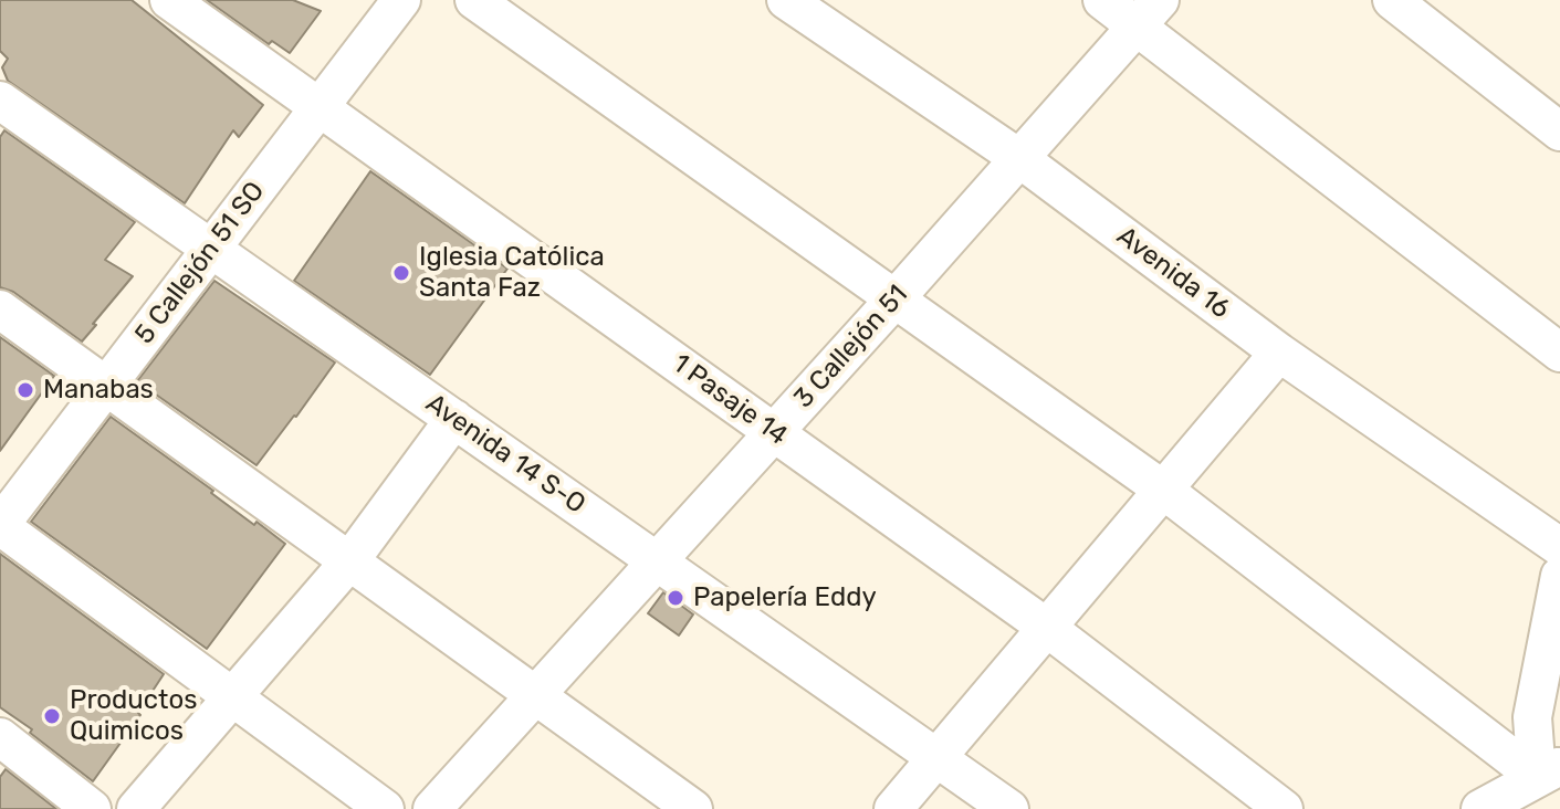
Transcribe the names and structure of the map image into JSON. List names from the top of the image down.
{
  "streets": {
    "street": [
      "5 Callejón 51 SO",
      "Avenida 16",
      "3 Callejón 51",
      "1 Pasaje 14",
      "Avenida 14 S-O"
    ]
  },
  "crossings": [
    ["5 Callejón 51 SO", "1 Pasaje 14"],
    ["5 Callejón 51 SO", "Avenida 14 S-O"],
    ["Avenida 16", "3 Callejón 51"],
    ["3 Callejón 51", "1 Pasaje 14"],
    ["3 Callejón 51", "Avenida 14 S-O"]
  ],
  "places": [
    "Iglesia Católica Santa Faz",
    "Manabas",
    "Papelería Eddy",
    "Productos Quimicos"
  ]
}
